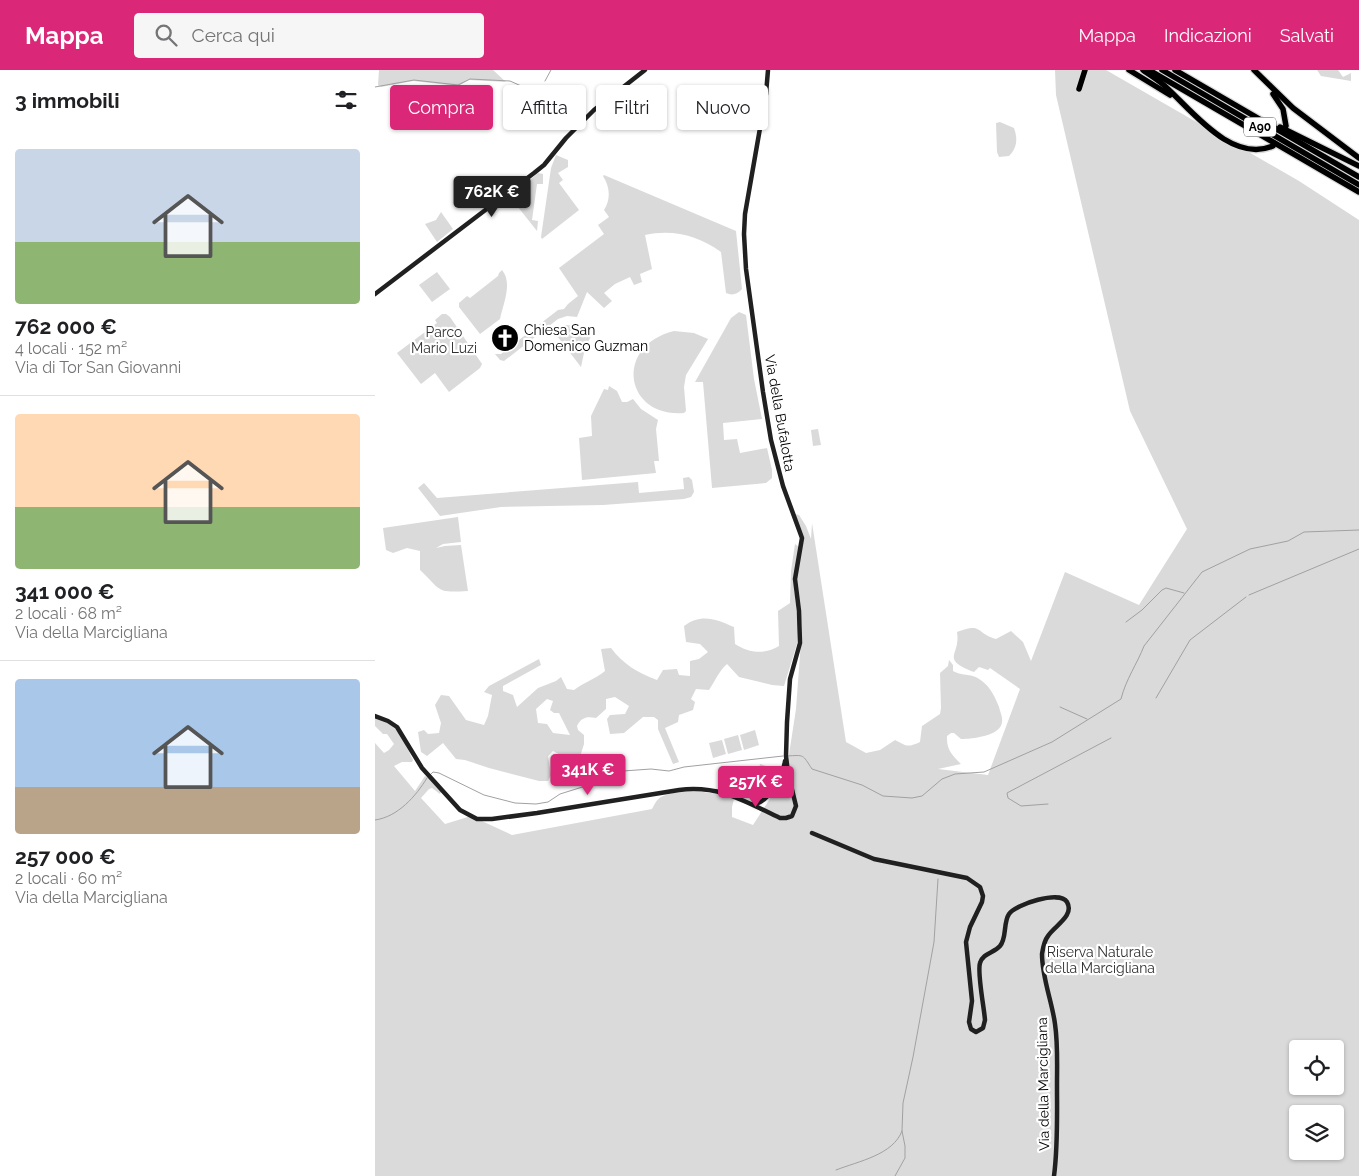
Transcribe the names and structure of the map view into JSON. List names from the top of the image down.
{
  "streets": {
    "highway": ["A90"],
    "street": ["Via della Bufalotta", "Via della Marcigliana"]
  },
  "parks": ["Parco Mario Luzi", "Riserva Naturale della Marcigliana"],
  "places": {
    "church": ["Chiesa San Domenico Guzman"]
  },
  "page": {
    "header": "Mappa",
    "search": "Cerca qui",
    "nav": ["Mappa", "Indicazioni", "Salvati"],
    "heading": "3 immobili",
    "chip": [
      "Compra",
      "Affitta",
      "Filtri",
      "Nuovo"
    ],
    "list": [
      {
        "name": "762 000 €",
        "note": "4 locali · 152 m² · Via di Tor San Giovanni"
      },
      {
        "name": "341 000 €",
        "note": "2 locali · 68 m² · Via della Marcigliana"
      },
      {
        "name": "257 000 €",
        "note": "2 locali · 60 m² · Via della Marcigliana"
      }
    ],
    "price": ["762K €", "341K €", "257K €"]
  }
}
